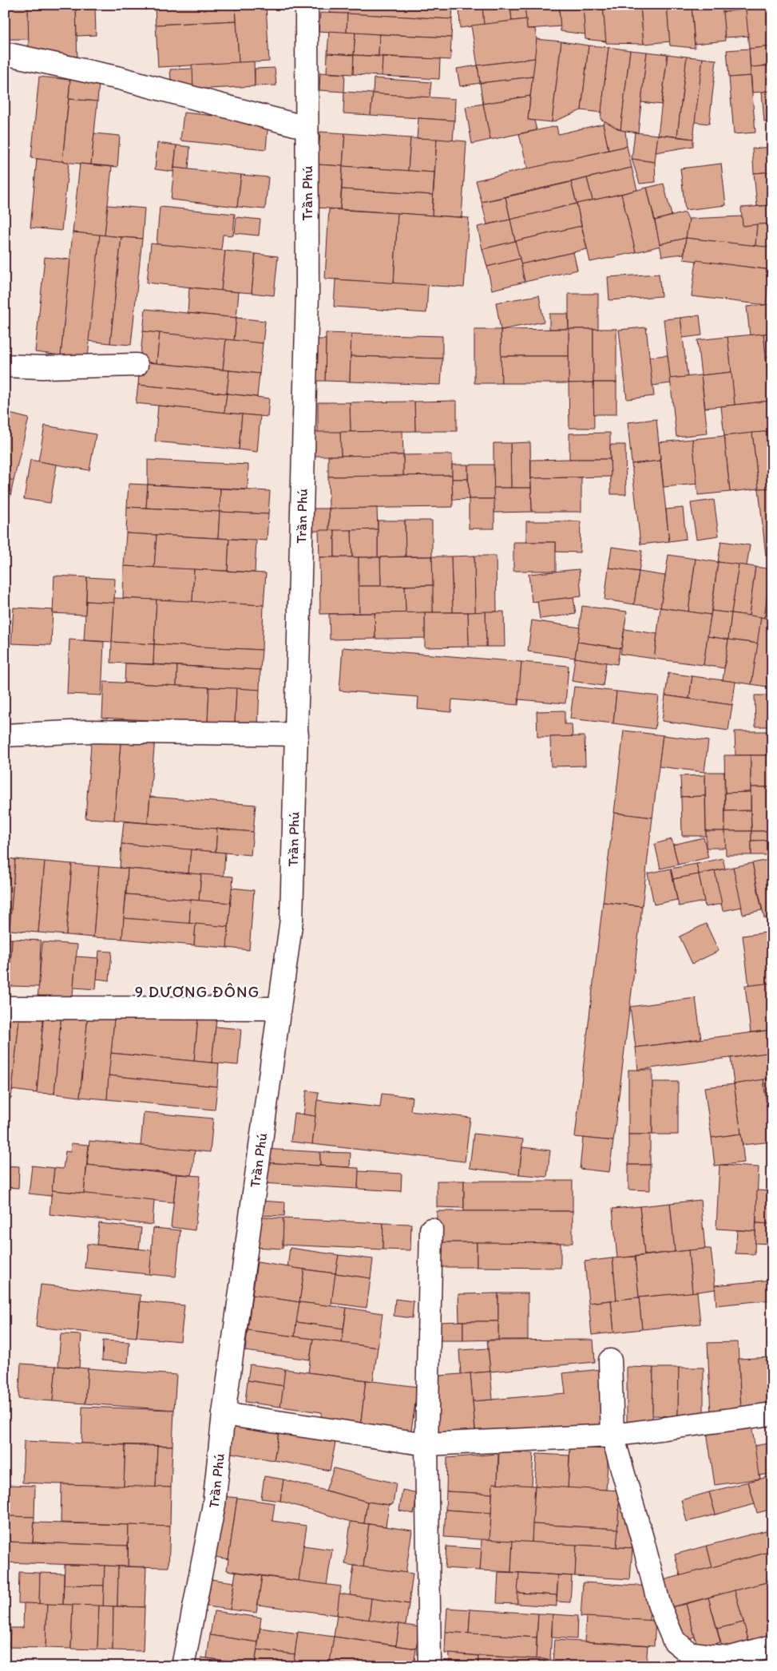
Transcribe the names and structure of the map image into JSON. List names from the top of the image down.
{
  "streets": {
    "street": ["Trần Phú"]
  },
  "districts": ["9 DƯƠNG ĐÔNG"]
}
